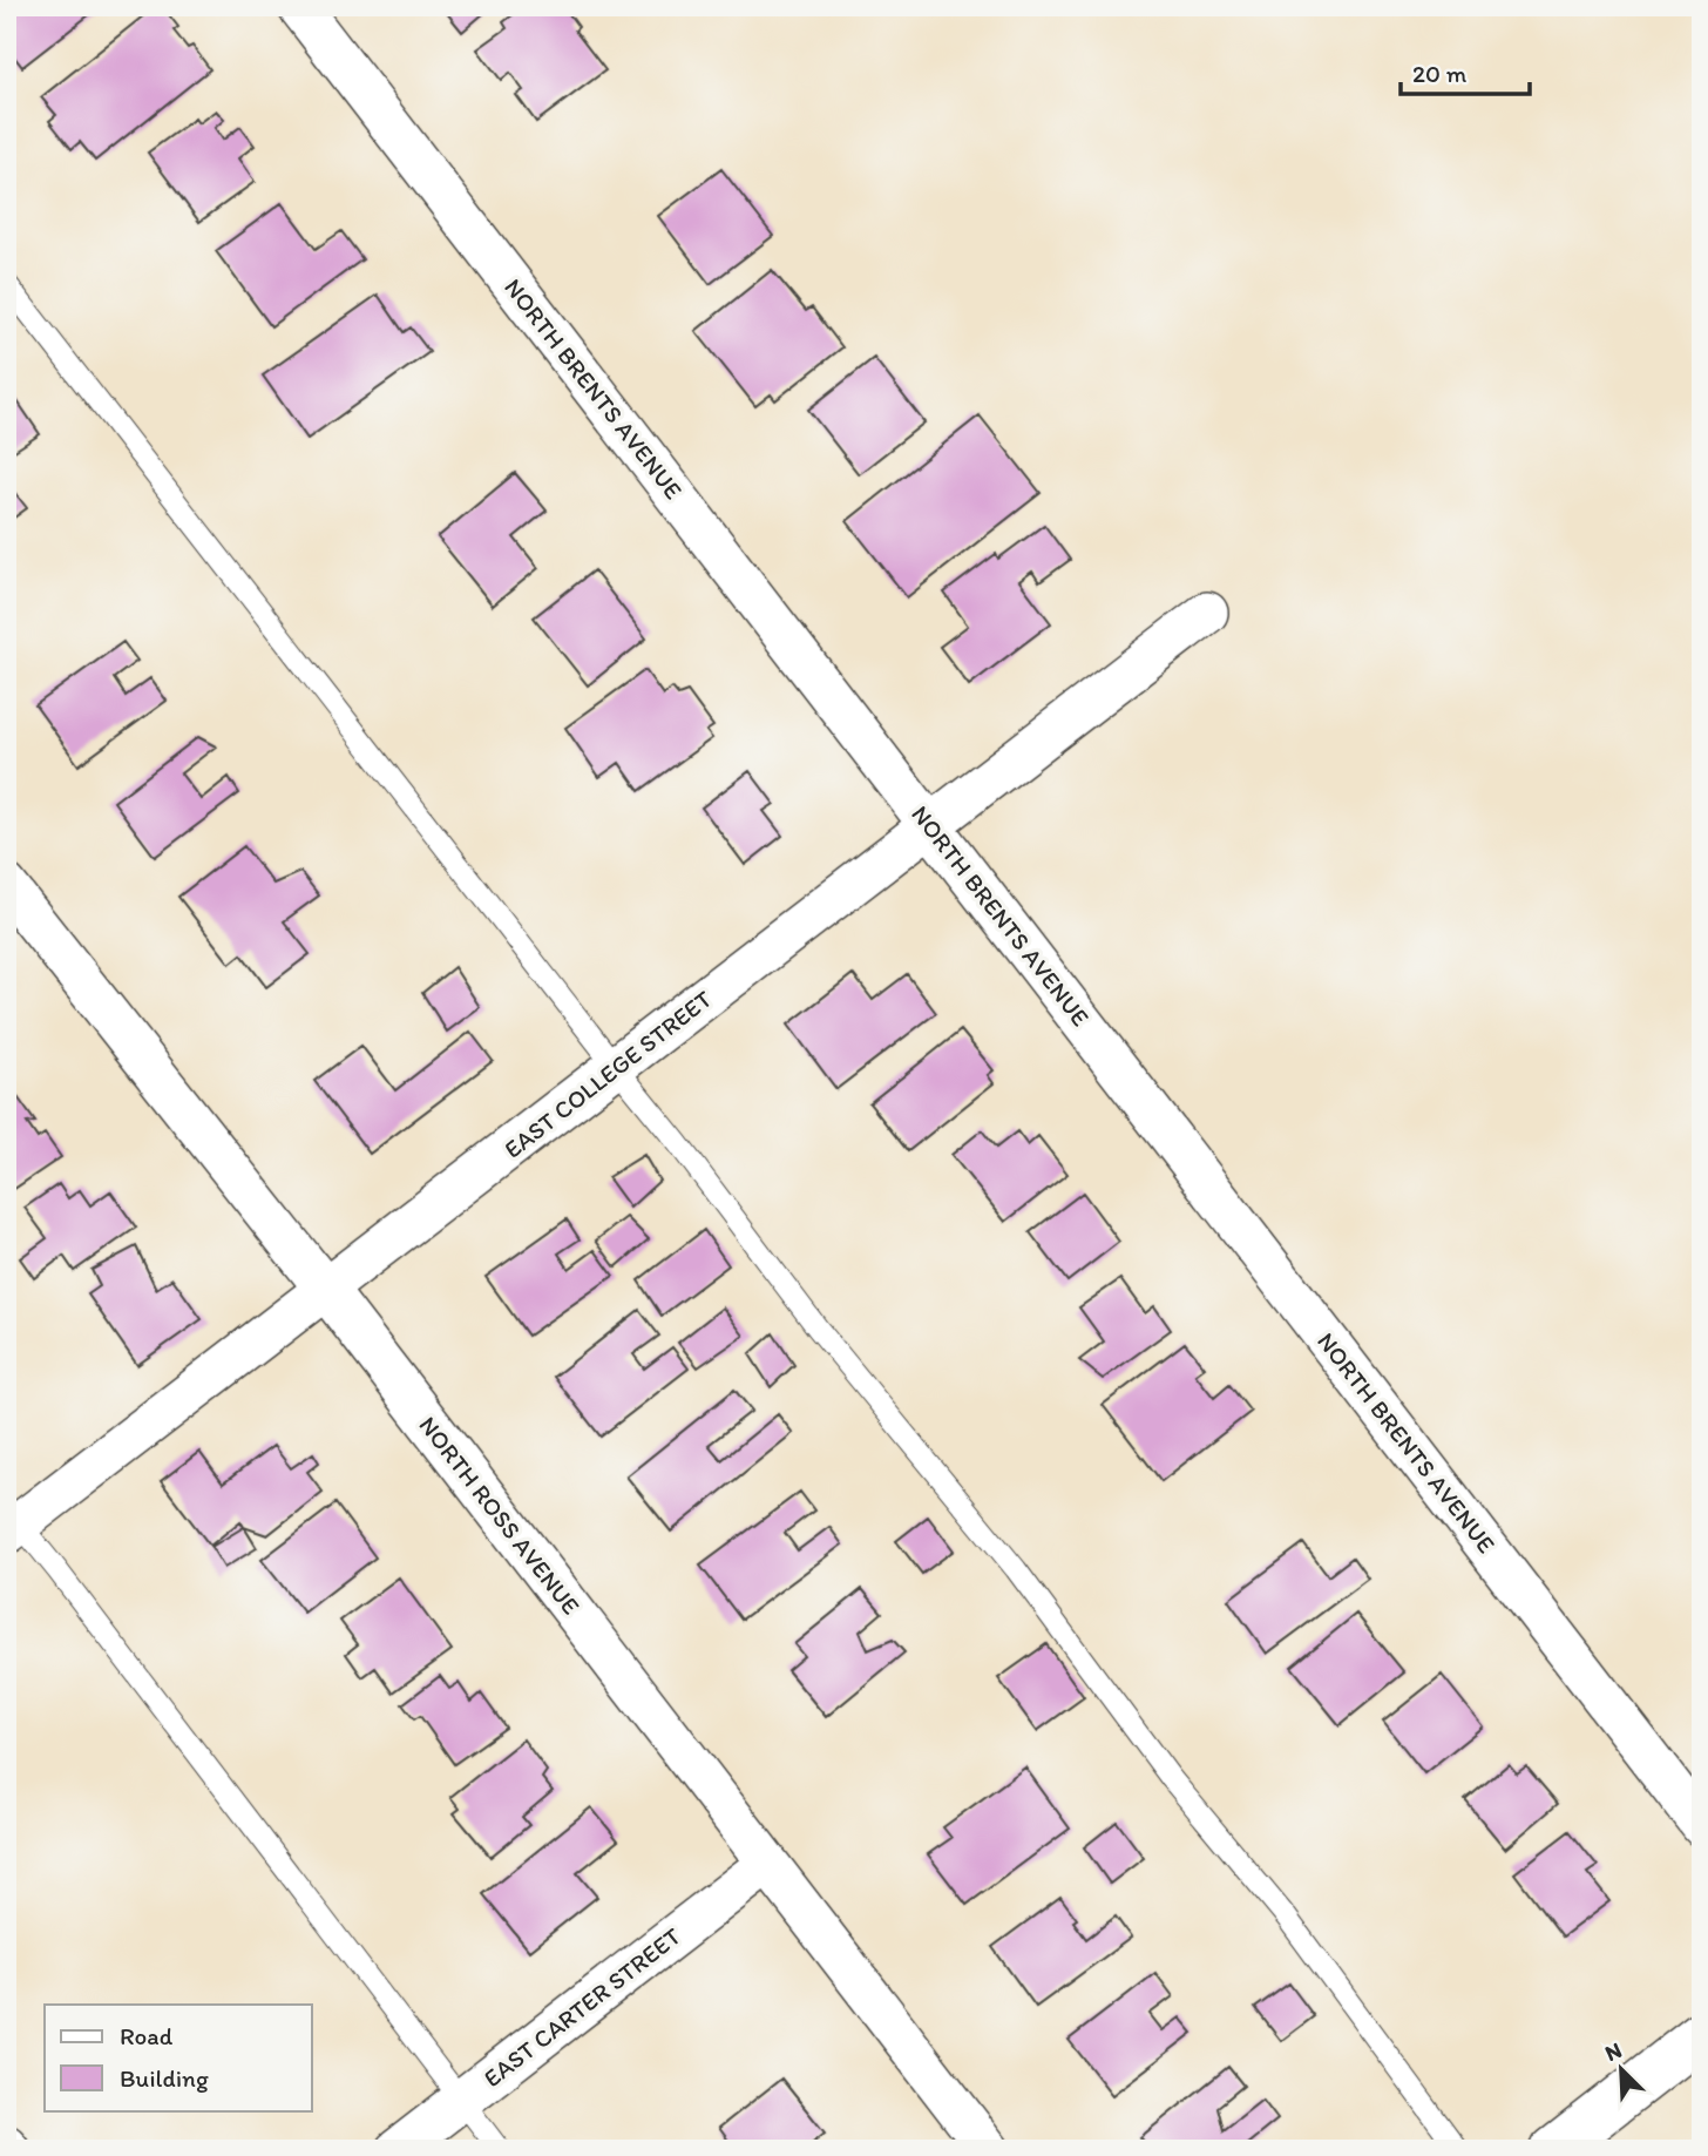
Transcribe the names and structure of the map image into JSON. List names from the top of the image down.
{
  "streets": {
    "street": [
      "NORTH BRENTS AVENUE",
      "EAST COLLEGE STREET",
      "NORTH ROSS AVENUE",
      "EAST CARTER STREET"
    ]
  },
  "crossings": [
    ["NORTH BRENTS AVENUE", "EAST COLLEGE STREET"],
    ["EAST COLLEGE STREET", "NORTH ROSS AVENUE"],
    ["NORTH ROSS AVENUE", "EAST CARTER STREET"]
  ],
  "legend": ["Road", "Building"],
  "scale_bar": "20 m",
  "north": "top left"
}
